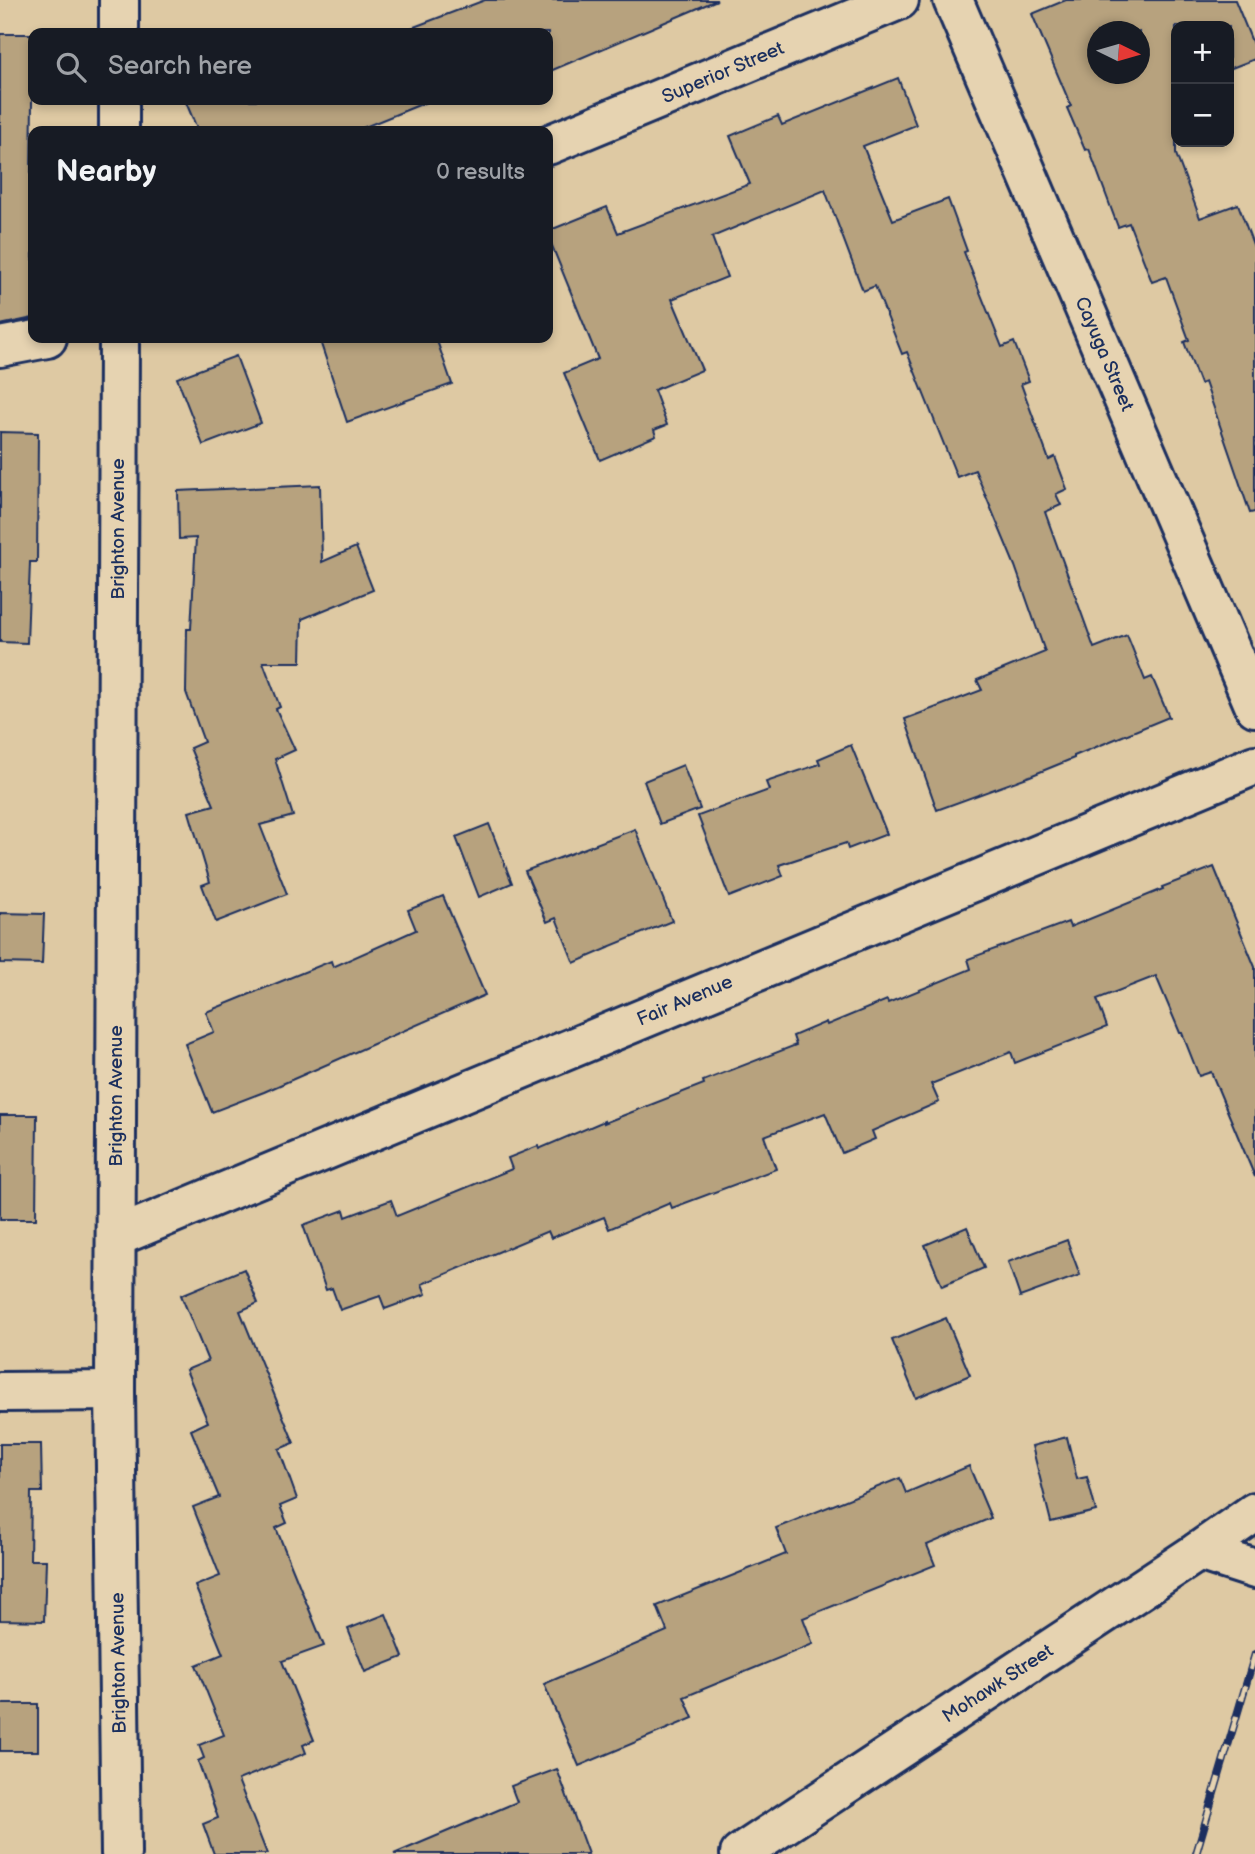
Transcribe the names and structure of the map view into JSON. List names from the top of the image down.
{
  "streets": {
    "street": [
      "Superior Street",
      "Cayuga Street",
      "Brighton Avenue",
      "Fair Avenue",
      "Mohawk Street"
    ]
  },
  "crossings": [
    ["Brighton Avenue", "Fair Avenue"]
  ],
  "north": "right",
  "page": {
    "map_buttons": ["+", "−"],
    "search": "Search here",
    "heading": ["Nearby", "0 results"]
  }
}
